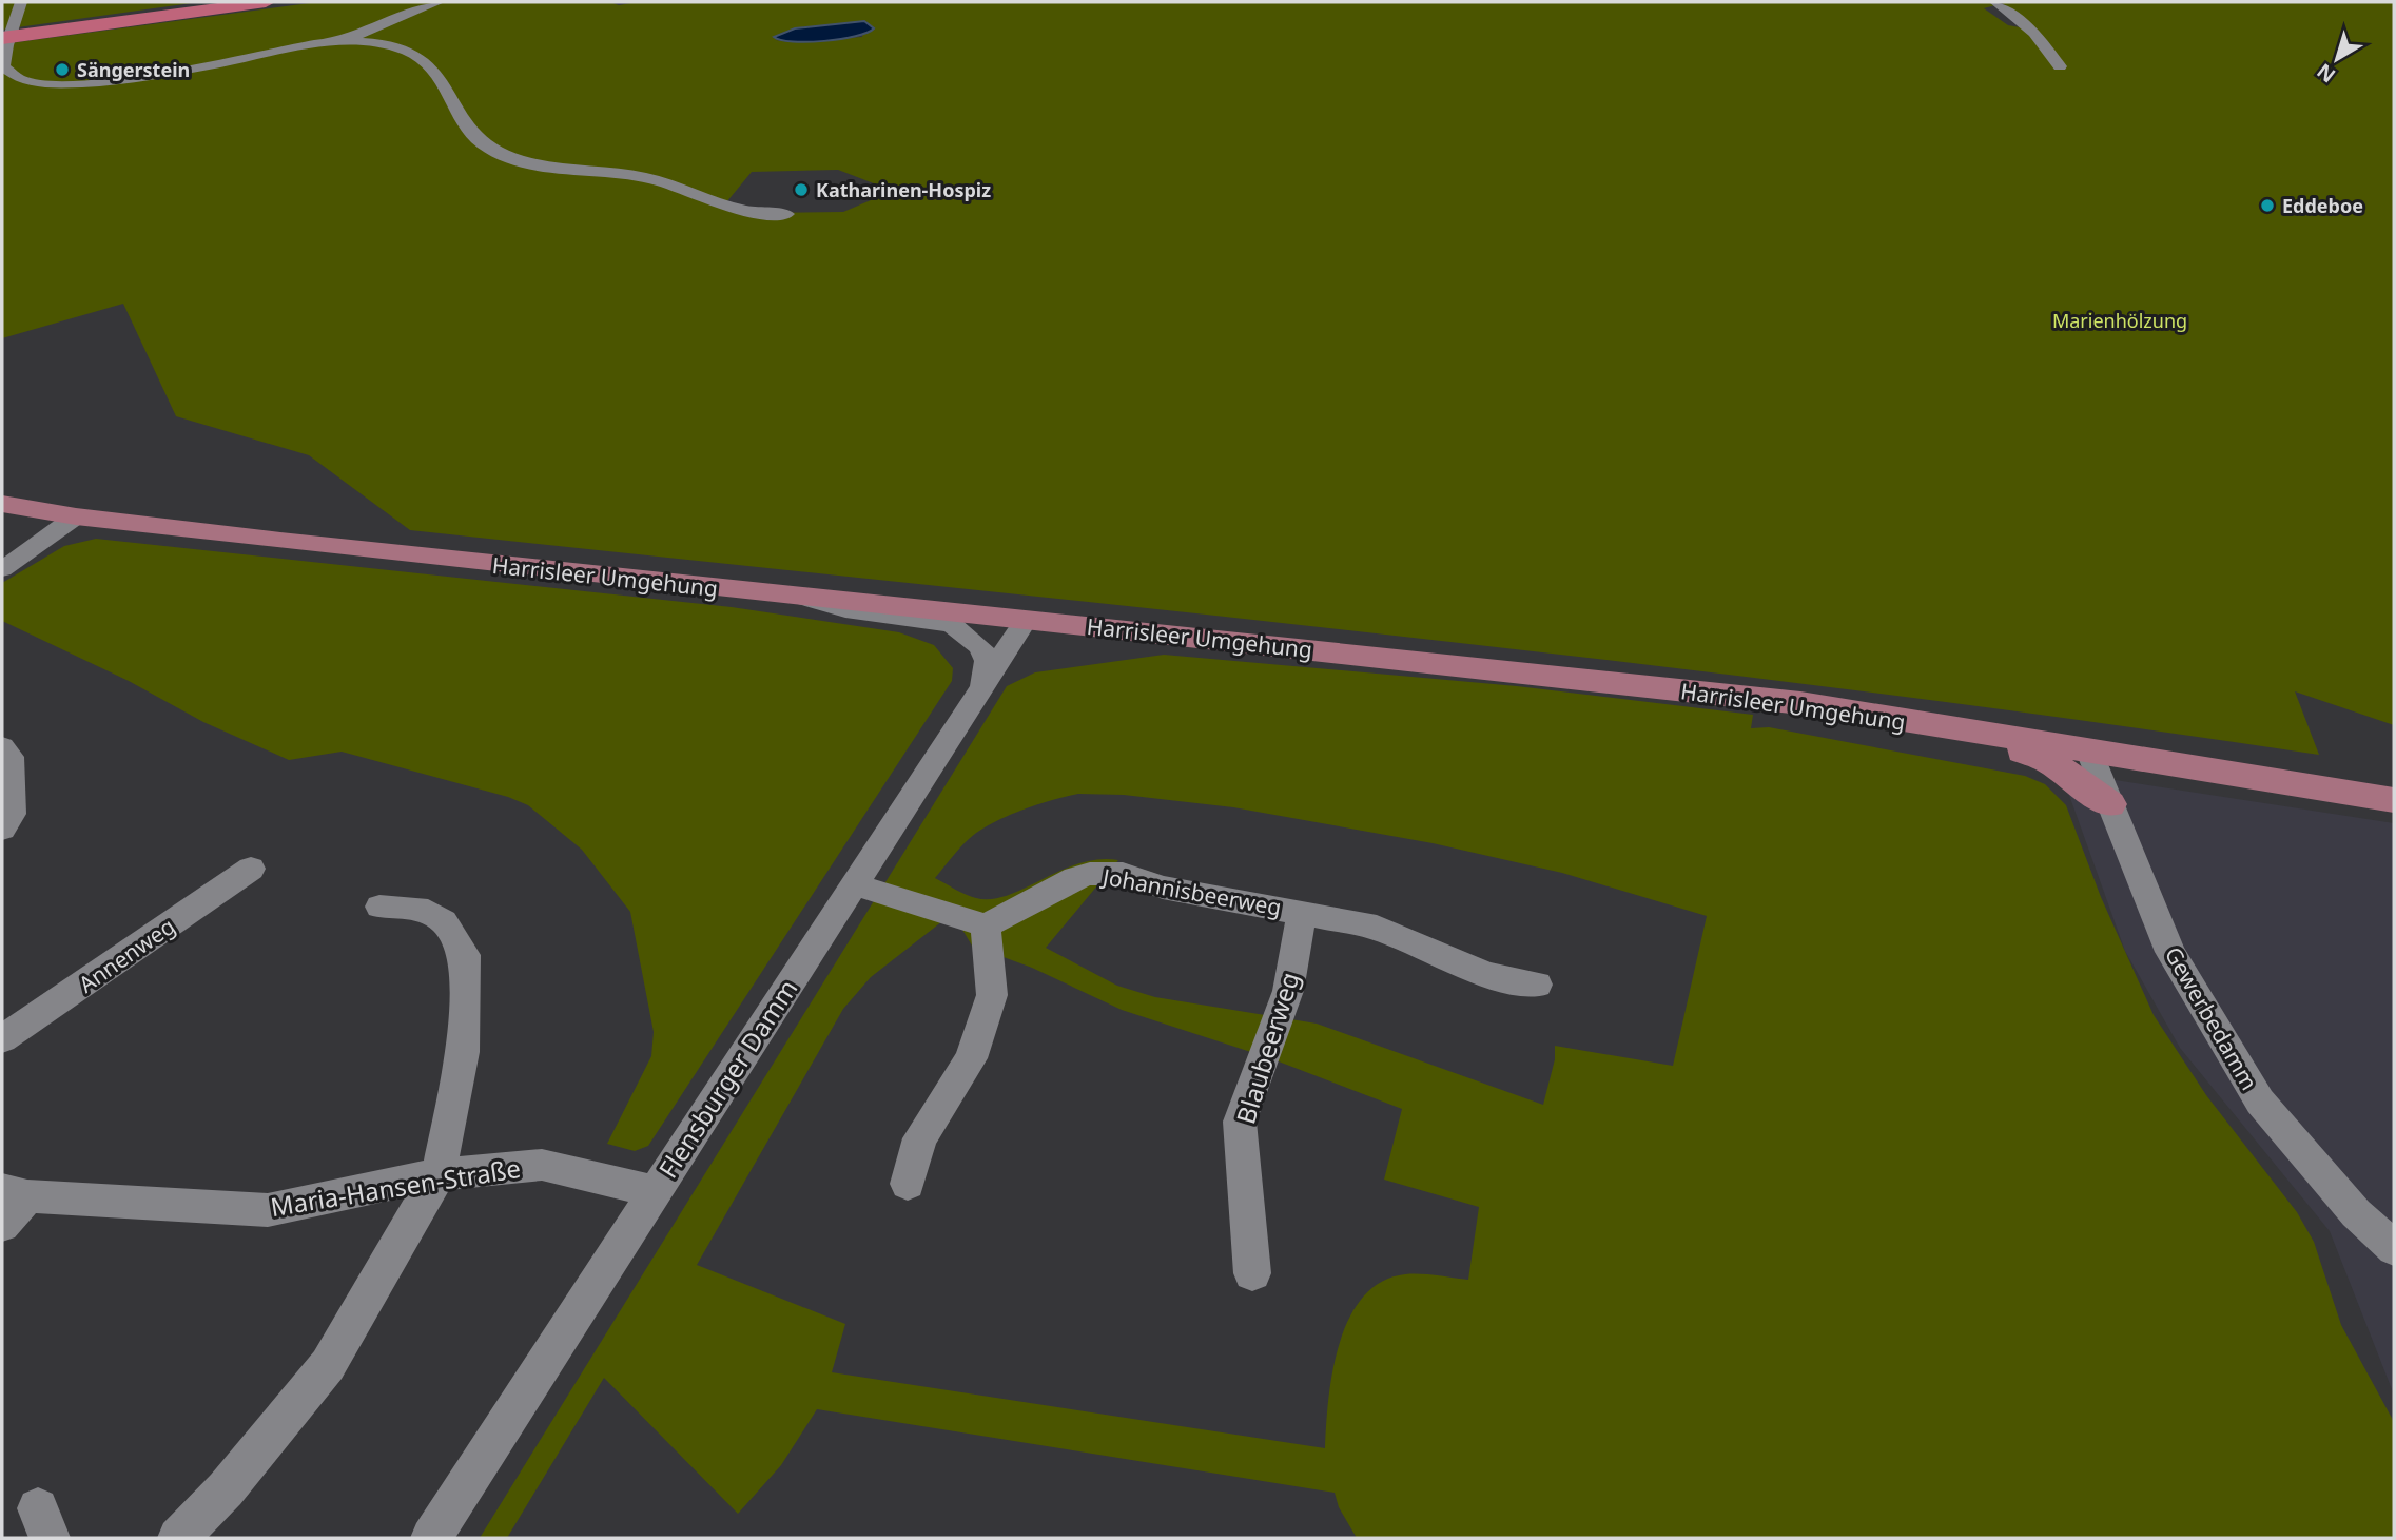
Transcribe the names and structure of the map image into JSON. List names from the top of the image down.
{
  "streets": {
    "main road": ["Harrisleer Umgehung"],
    "street": [
      "Johannisbeerweg",
      "Annenweg",
      "Gewerbedamm",
      "Blaubeerweg",
      "Flensburger Damm",
      "Maria-Hansen-Straße"
    ]
  },
  "crossings": [
    ["Harrisleer Umgehung", "Gewerbedamm"],
    ["Harrisleer Umgehung", "Flensburger Damm"],
    ["Johannisbeerweg", "Blaubeerweg"],
    ["Flensburger Damm", "Maria-Hansen-Straße"]
  ],
  "parks": ["Marienhölzung"],
  "places": ["Sängerstein", "Katharinen-Hospiz", "Eddeboe"],
  "north": "bottom left"
}
